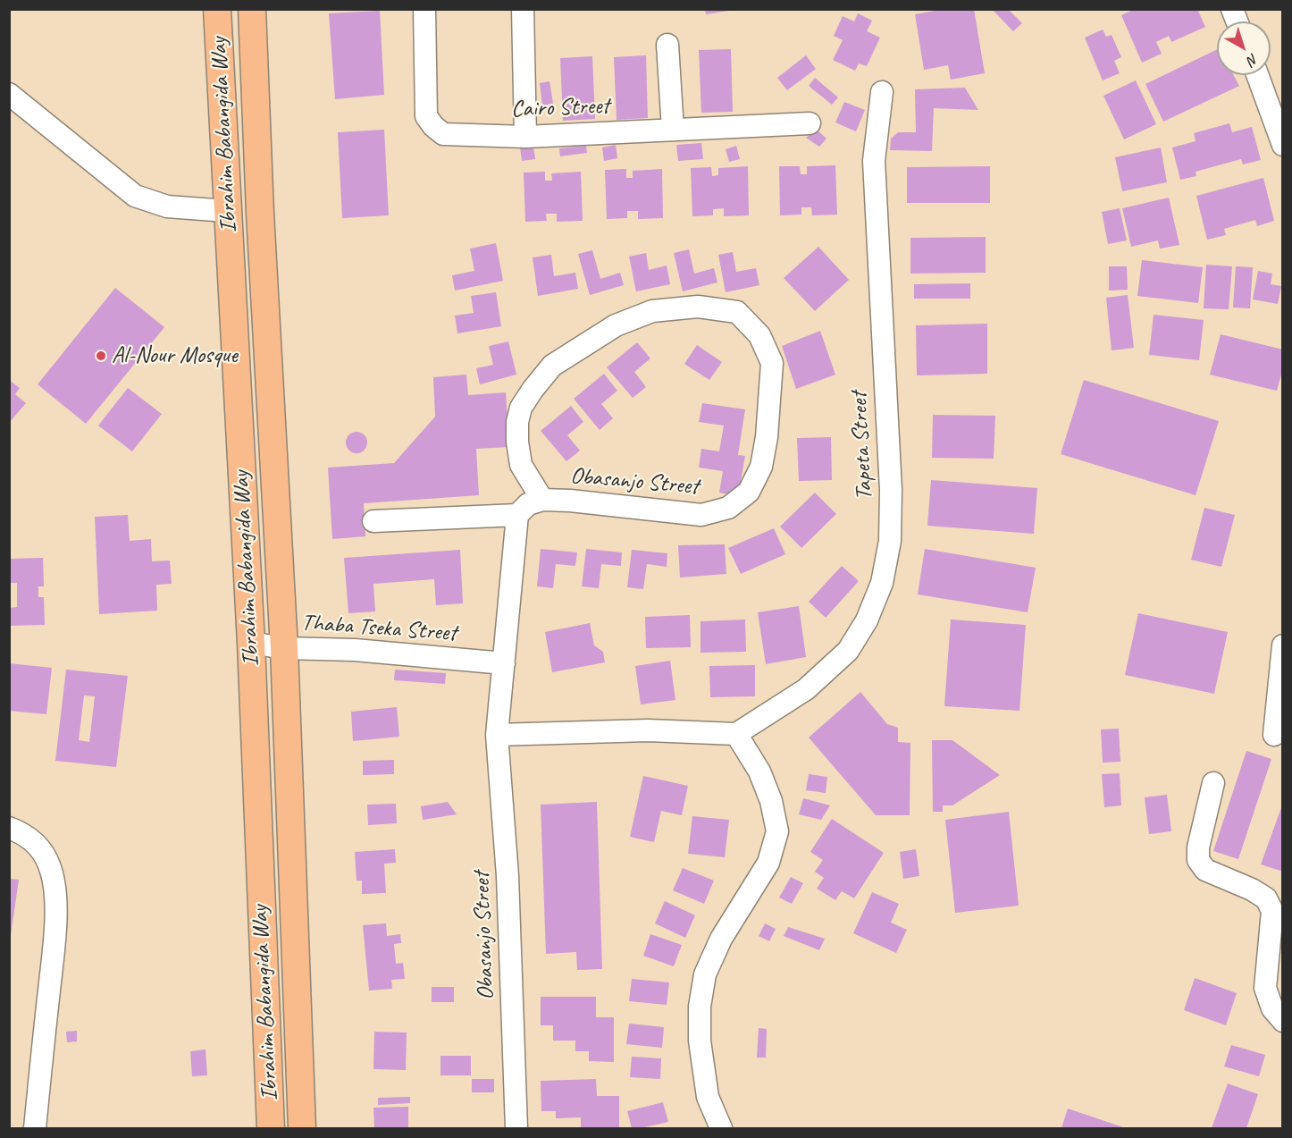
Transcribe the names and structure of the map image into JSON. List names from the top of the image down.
{
  "streets": {
    "main road": ["Ibrahim Babangida Way"],
    "street": [
      "Cairo Street",
      "Tapeta Street",
      "Obasanjo Street",
      "Thaba Tseka Street"
    ]
  },
  "crossings": [
    ["Ibrahim Babangida Way", "Thaba Tseka Street"],
    ["Obasanjo Street", "Thaba Tseka Street"]
  ],
  "places": ["Al-Nour Mosque"],
  "north": "bottom right"
}
